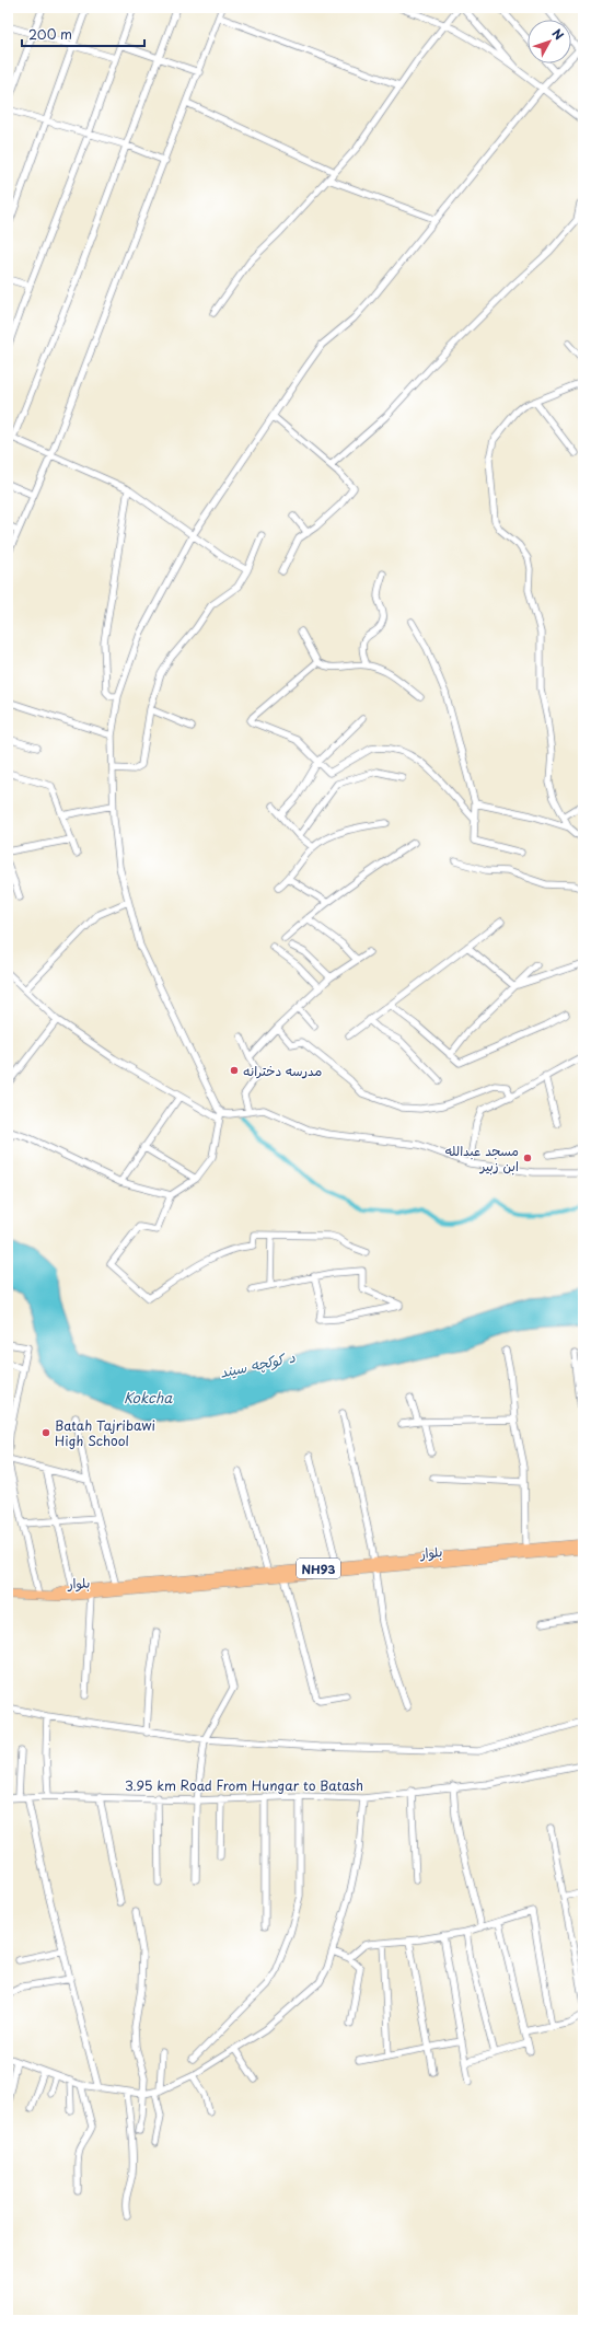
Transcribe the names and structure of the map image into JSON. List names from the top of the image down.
{
  "streets": {
    "main road": ["بلوار", "NH93"],
    "street": ["3.95 km Road From Hungar to Batash"]
  },
  "crossings": [
    ["بلوار", "NH93"]
  ],
  "water": ["د کوکچه سیند", "Kokcha"],
  "places": ["مدرسه دخترانه", "مسجد عبدالله ابن زبیر", "Batah Tajribawi High School"],
  "scale_bar": "200 m",
  "north": "top right"
}
